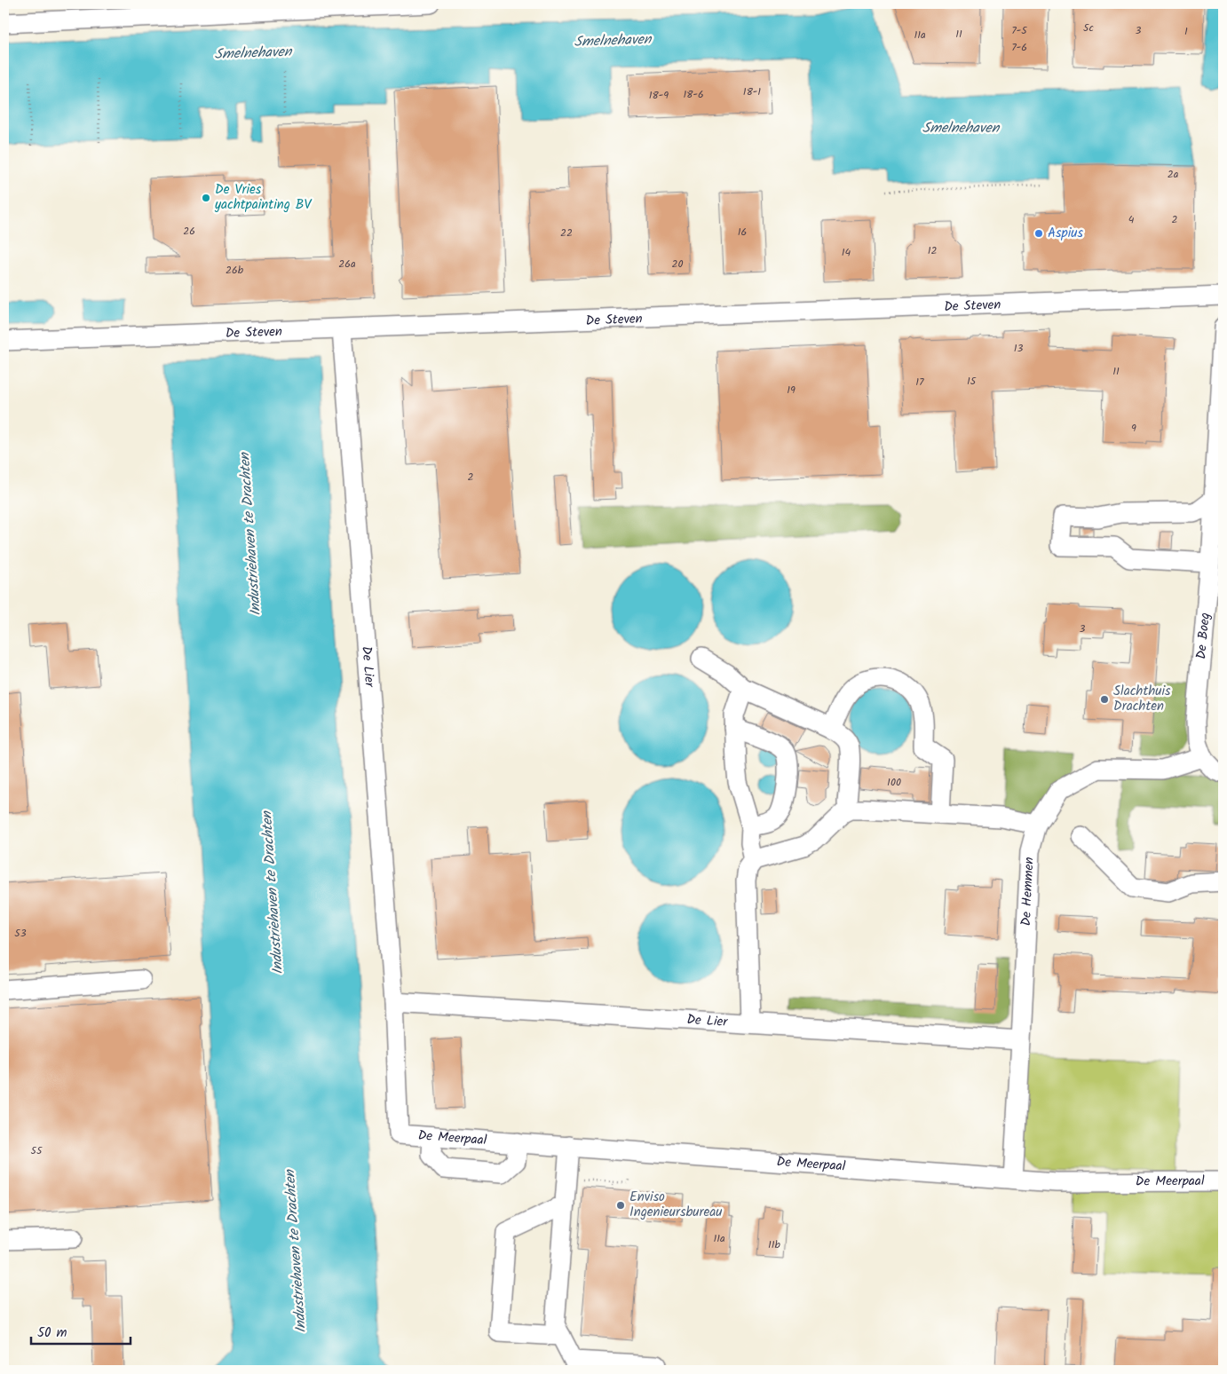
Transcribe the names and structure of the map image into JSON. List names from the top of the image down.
{
  "streets": {
    "street": [
      "De Steven",
      "De Boeg",
      "De Lier",
      "De Hemmen",
      "De Meerpaal"
    ]
  },
  "crossings": [
    ["De Steven", "De Lier"],
    ["De Boeg", "De Hemmen"],
    ["De Lier", "De Hemmen"],
    ["De Lier", "De Meerpaal"],
    ["De Hemmen", "De Meerpaal"]
  ],
  "water": ["Smelnehaven", "Industriehaven te Drachten"],
  "places": [
    "De Vries yachtpainting BV",
    "Aspius",
    "Slachthuis Drachten",
    "Enviso Ingenieursbureau"
  ],
  "house_numbers": [
    "5c",
    "7-5",
    "3",
    "1",
    "11",
    "11a",
    "7-6",
    "18-1",
    "18-6",
    "18-9",
    "2a",
    "4",
    "2",
    "26",
    "16",
    "22",
    "12",
    "14",
    "26a",
    "20",
    "26b",
    "13",
    "11",
    "15",
    "17",
    "19",
    "9",
    "2",
    "3",
    "100",
    "53",
    "55",
    "11a",
    "11b"
  ],
  "scale_bar": "50 m"
}
